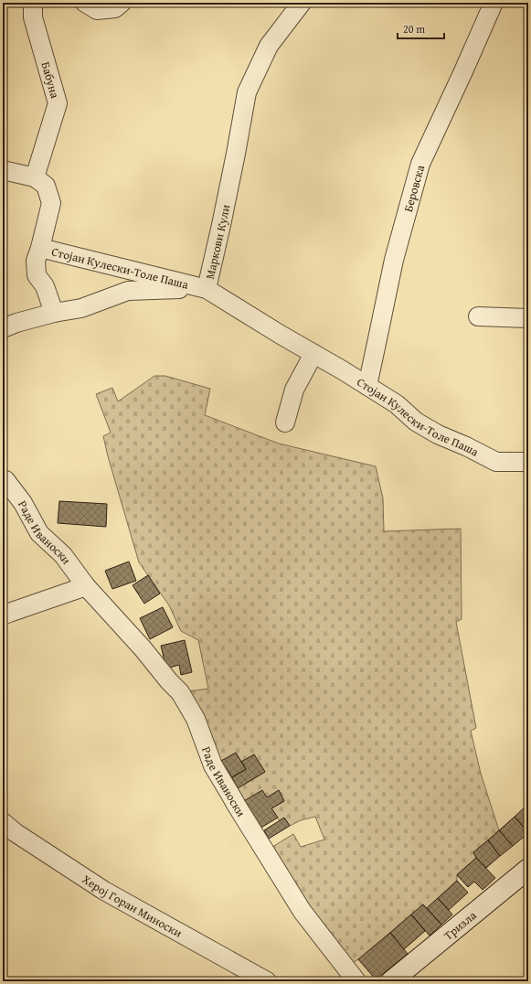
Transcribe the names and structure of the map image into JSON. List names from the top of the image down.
{
  "streets": {
    "street": [
      "Бабуна",
      "Беровска",
      "Маркови Кули",
      "Стојан Кулески-Толе Паша",
      "Раде Иваноски",
      "Херој Горан Миноски",
      "Тризла"
    ]
  },
  "crossings": [
    ["Бабуна", "Стојан Кулески-Толе Паша"],
    ["Беровска", "Стојан Кулески-Толе Паша"],
    ["Маркови Кули", "Стојан Кулески-Толе Паша"]
  ],
  "scale_bar": "20 m"
}
